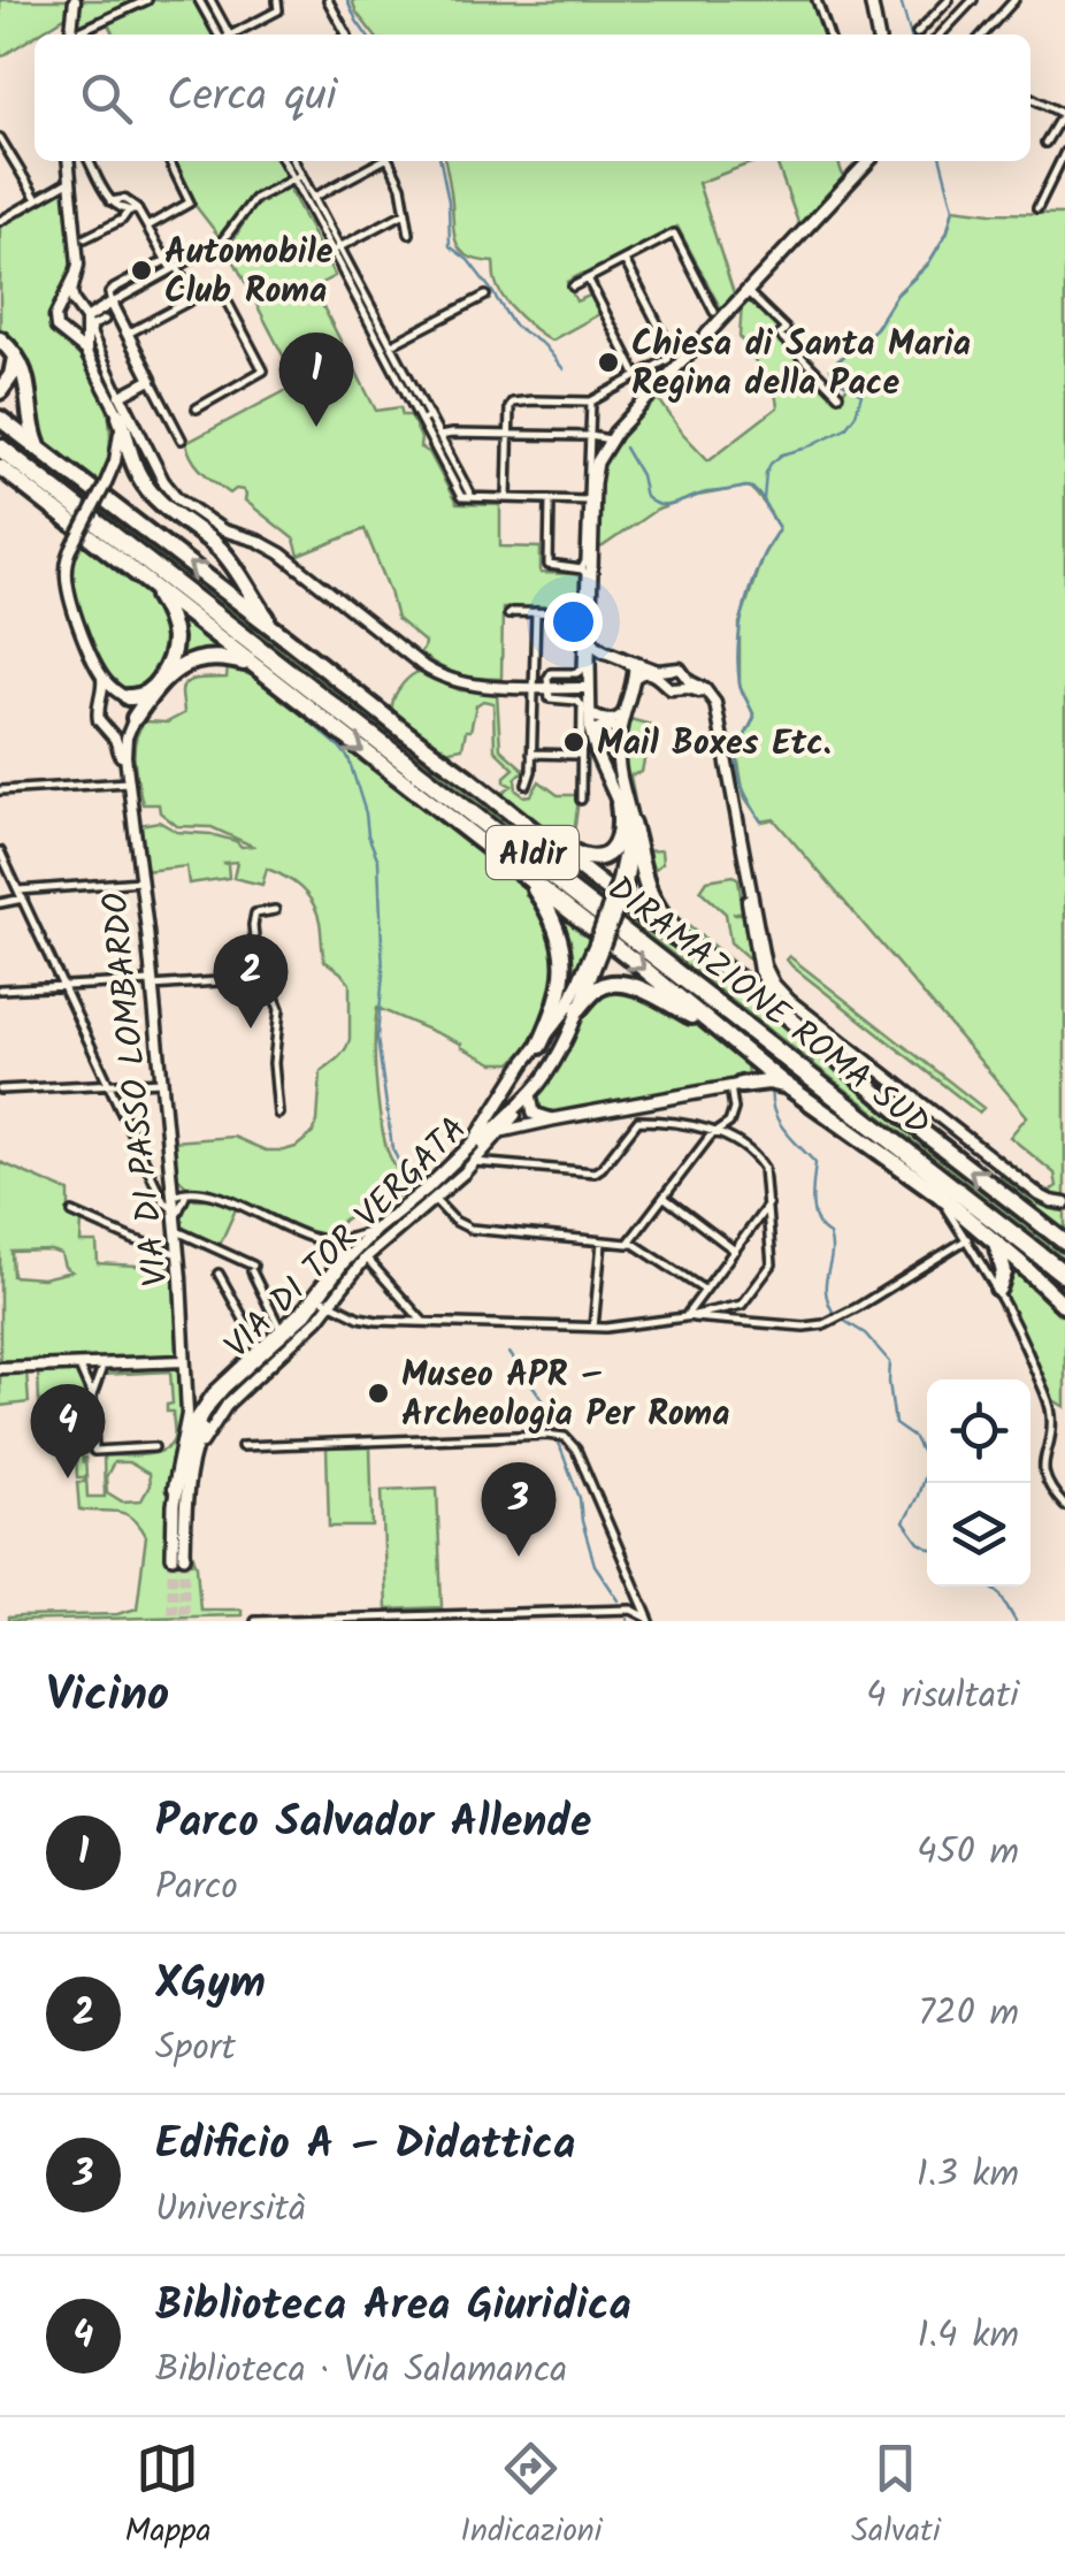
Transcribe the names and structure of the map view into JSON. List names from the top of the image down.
{
  "streets": {
    "highway": ["A1dir", "DIRAMAZIONE ROMA SUD"],
    "main road": ["VIA DI TOR VERGATA"],
    "street": ["VIA DI PASSO LOMBARDO"]
  },
  "crossings": [
    ["VIA DI PASSO LOMBARDO", "VIA DI TOR VERGATA"]
  ],
  "places": [
    "Automobile Club Roma",
    "Chiesa di Santa Maria Regina della Pace",
    "Mail Boxes Etc.",
    "Museo APR – Archeologia Per Roma"
  ],
  "page": {
    "search": "Cerca qui",
    "pins": [
      "1",
      "2",
      "4",
      "3"
    ],
    "heading": ["Vicino", "4 risultati"],
    "list": [
      {
        "mark": "1",
        "name": "Parco Salvador Allende",
        "note": "Parco",
        "value": "450 m"
      },
      {
        "mark": "2",
        "name": "XGym",
        "note": "Sport",
        "value": "720 m"
      },
      {
        "mark": "3",
        "name": "Edificio A – Didattica",
        "note": "Università",
        "value": "1.3 km"
      },
      {
        "mark": "4",
        "name": "Biblioteca Area Giuridica",
        "note": "Biblioteca · Via Salamanca",
        "value": "1.4 km"
      }
    ],
    "nav": ["Mappa", "Indicazioni", "Salvati"]
  }
}
